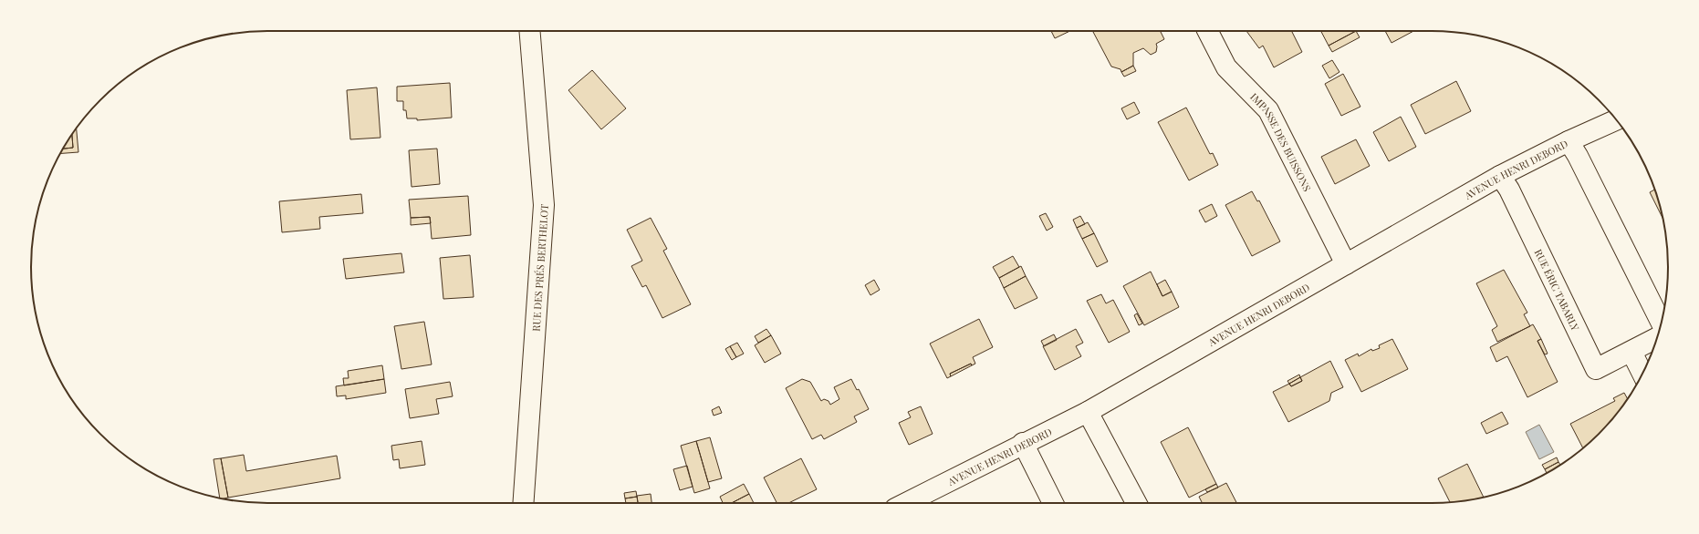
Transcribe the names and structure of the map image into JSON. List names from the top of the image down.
{
  "streets": {
    "street": [
      "IMPASSE DES BUISSONS",
      "AVENUE HENRI DEBORD",
      "RUE DES PRÉS BERTHELOT",
      "RUE ÉRIC TABARLY"
    ]
  },
  "crossings": [
    ["IMPASSE DES BUISSONS", "AVENUE HENRI DEBORD"],
    ["AVENUE HENRI DEBORD", "RUE ÉRIC TABARLY"]
  ]
}
